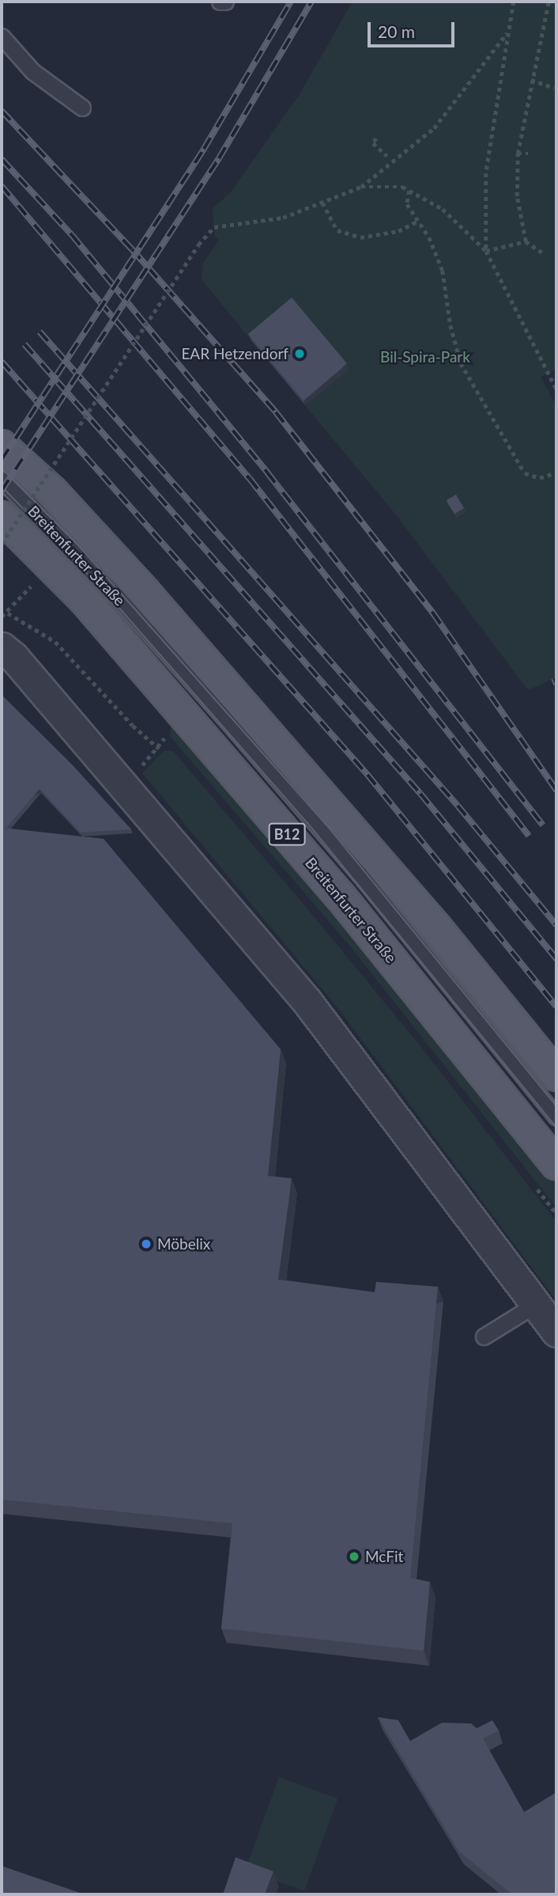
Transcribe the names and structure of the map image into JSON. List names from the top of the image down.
{
  "streets": {
    "main road": ["Breitenfurter Straße", "B12"]
  },
  "parks": ["Bil-Spira-Park"],
  "places": ["EAR Hetzendorf", "Möbelix", "McFit"],
  "scale_bar": "20 m"
}
